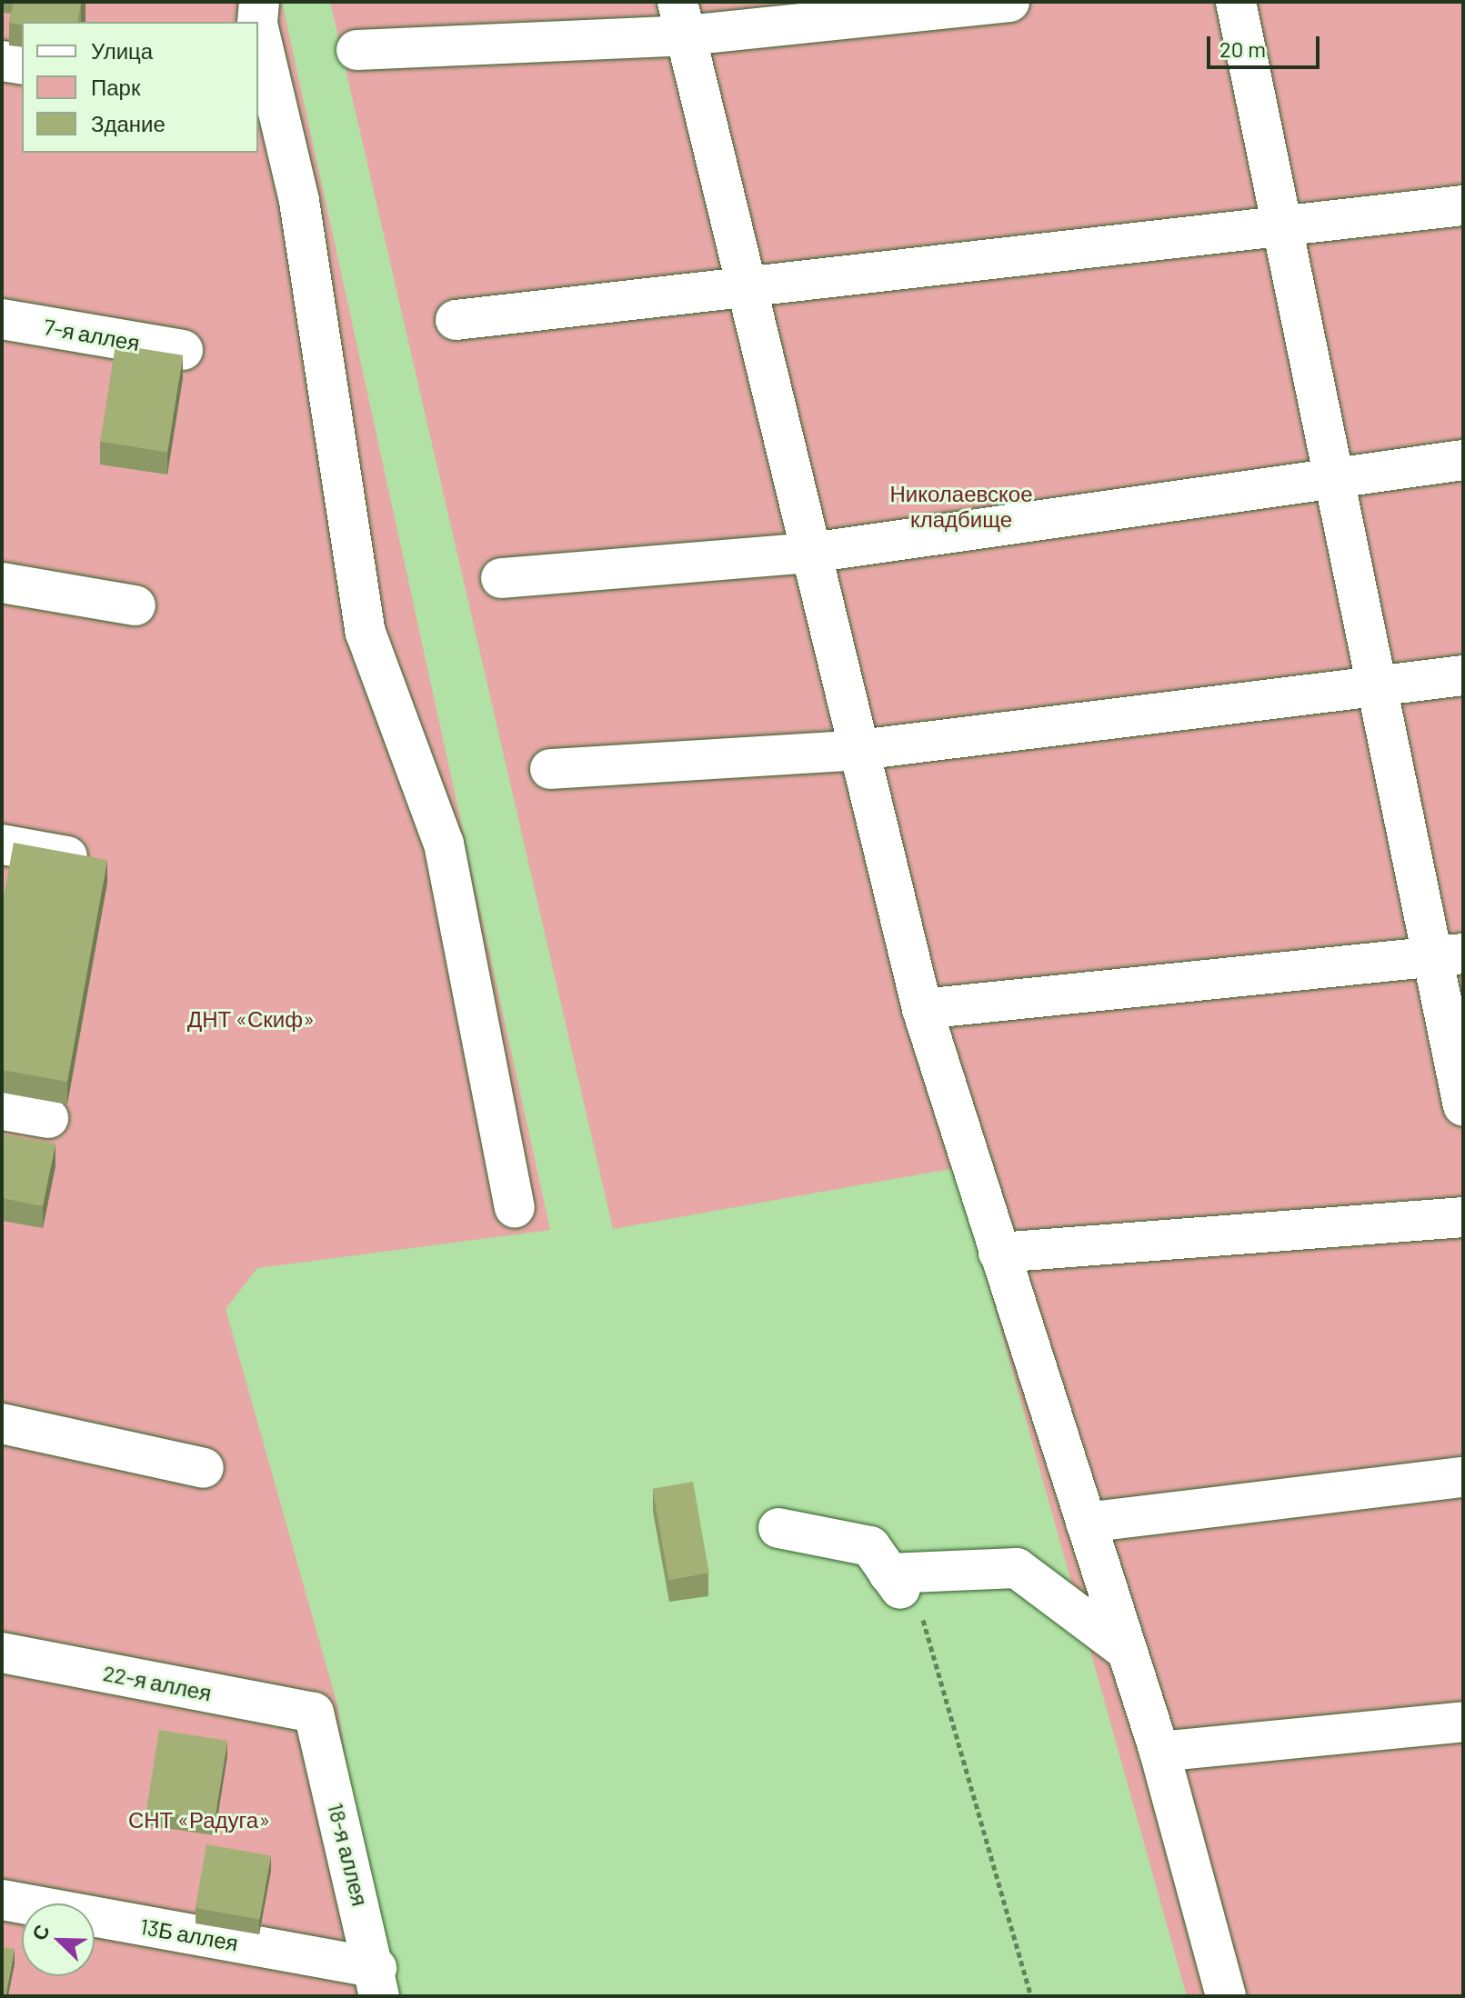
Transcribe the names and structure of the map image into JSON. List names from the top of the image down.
{
  "streets": {
    "lane": [
      "7-я аллея",
      "22-я аллея",
      "18-я аллея",
      "13Б аллея"
    ]
  },
  "crossings": [
    ["22-я аллея", "18-я аллея"],
    ["18-я аллея", "13Б аллея"]
  ],
  "parks": ["Николаевское кладбище", "ДНТ «Скиф»", "СНТ «Радуга»"],
  "legend": ["Улица", "Парк", "Здание"],
  "scale_bar": "20 m",
  "north": "top left"
}
